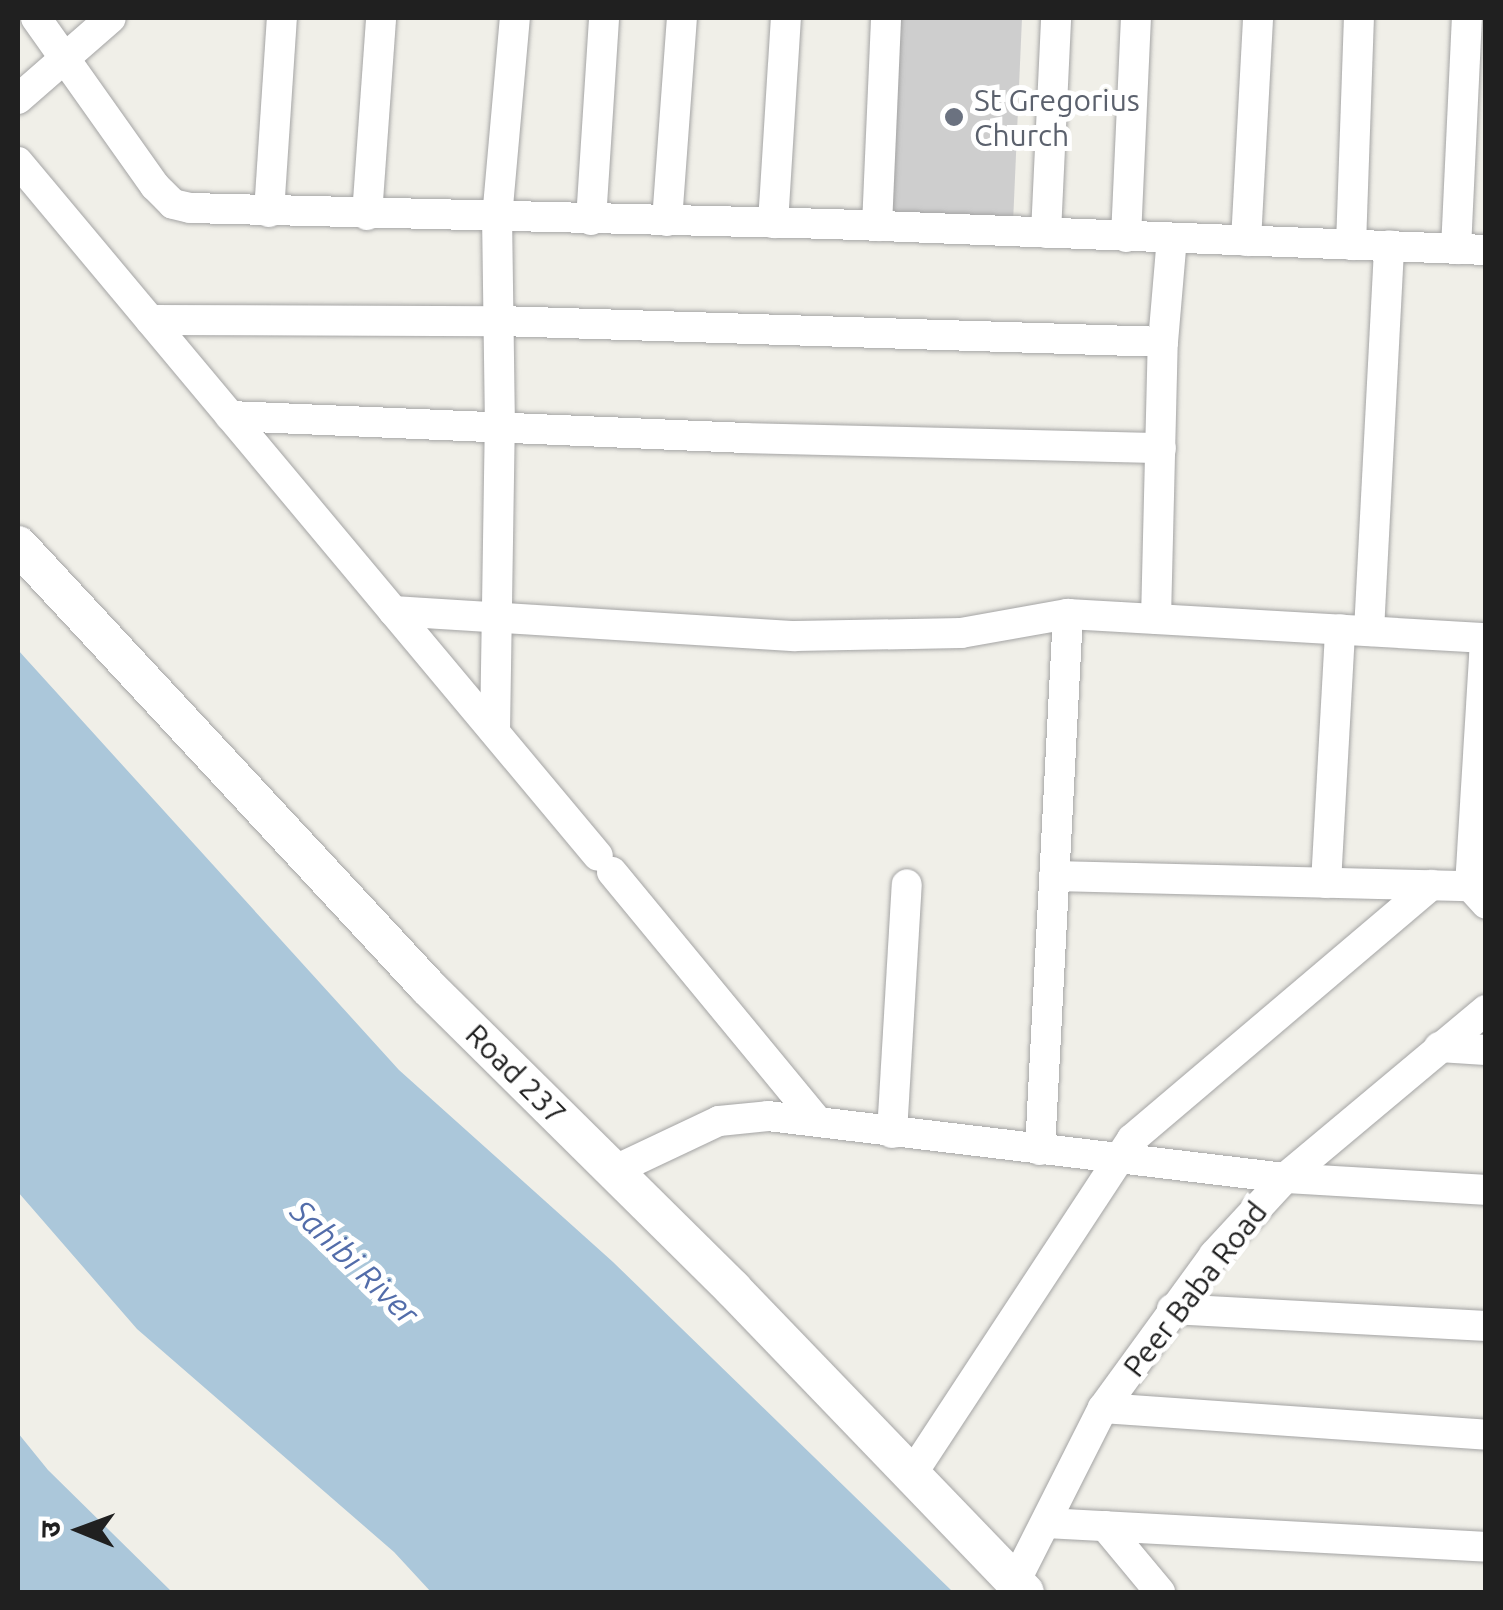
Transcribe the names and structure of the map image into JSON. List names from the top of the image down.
{
  "streets": {
    "street": ["Road 237", "Peer Baba Road"]
  },
  "crossings": [
    ["Road 237", "Peer Baba Road"]
  ],
  "water": ["Sahibi River"],
  "places": ["St Gregorius Church"],
  "north": "left"
}
